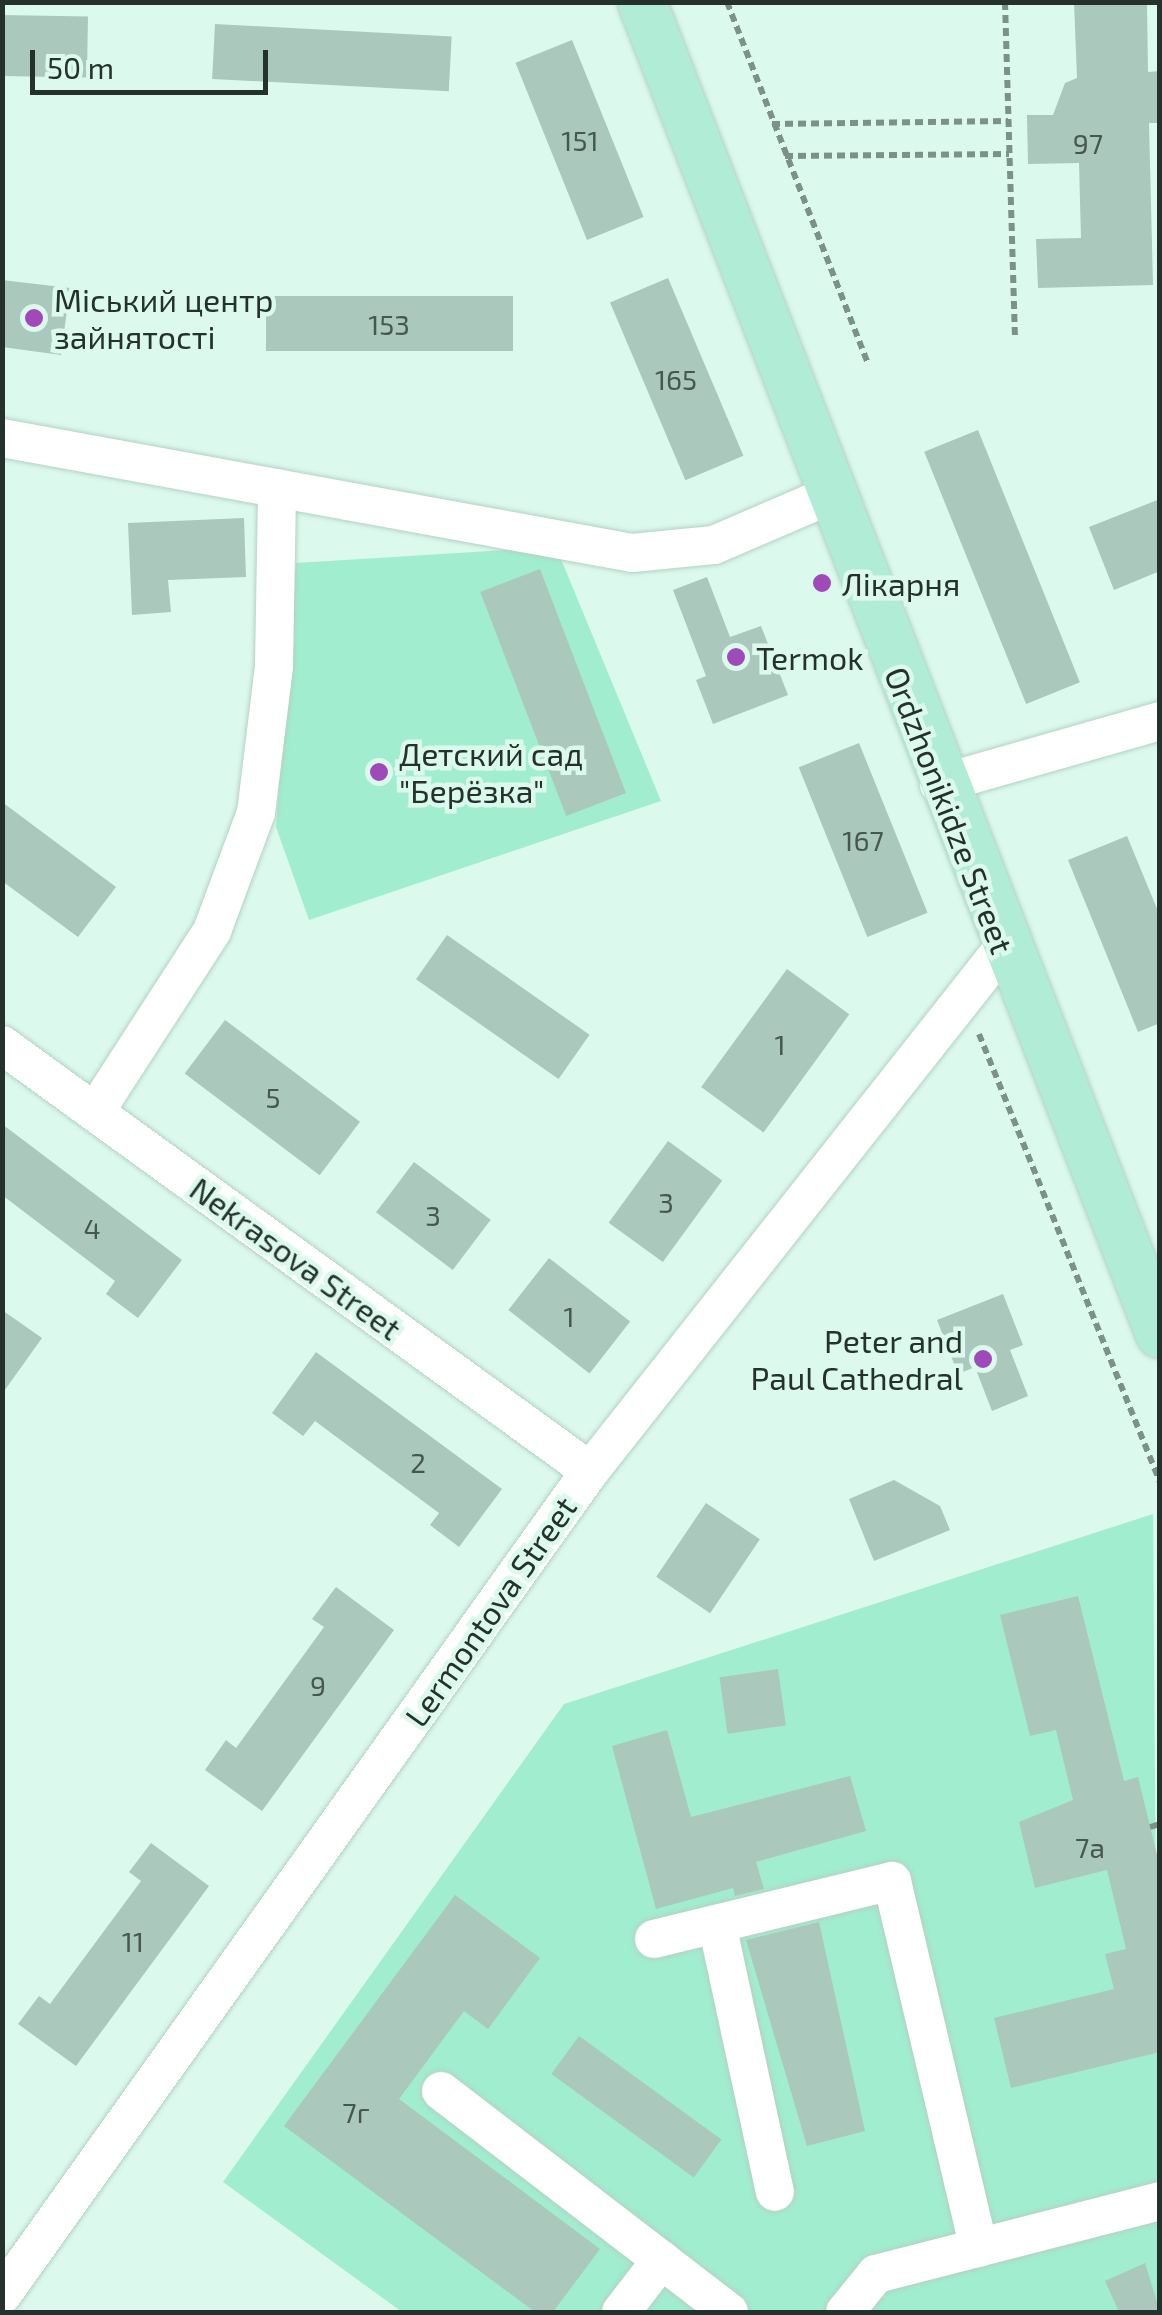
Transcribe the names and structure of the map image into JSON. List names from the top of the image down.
{
  "streets": {
    "main road": ["Ordzhonikidze Street"],
    "street": ["Nekrasova Street", "Lermontova Street"]
  },
  "crossings": [
    ["Ordzhonikidze Street", "Lermontova Street"],
    ["Nekrasova Street", "Lermontova Street"]
  ],
  "places": [
    "Міський центр зайнятості",
    "Лікарня",
    "Termok",
    "Детский сад \"Берёзка\"",
    "Peter and Paul Cathedral"
  ],
  "house_numbers": [
    "151",
    "97",
    "153",
    "165",
    "167",
    "1",
    "5",
    "3",
    "3",
    "4",
    "1",
    "2",
    "9",
    "7а",
    "11",
    "7г"
  ],
  "scale_bar": "50 m"
}
